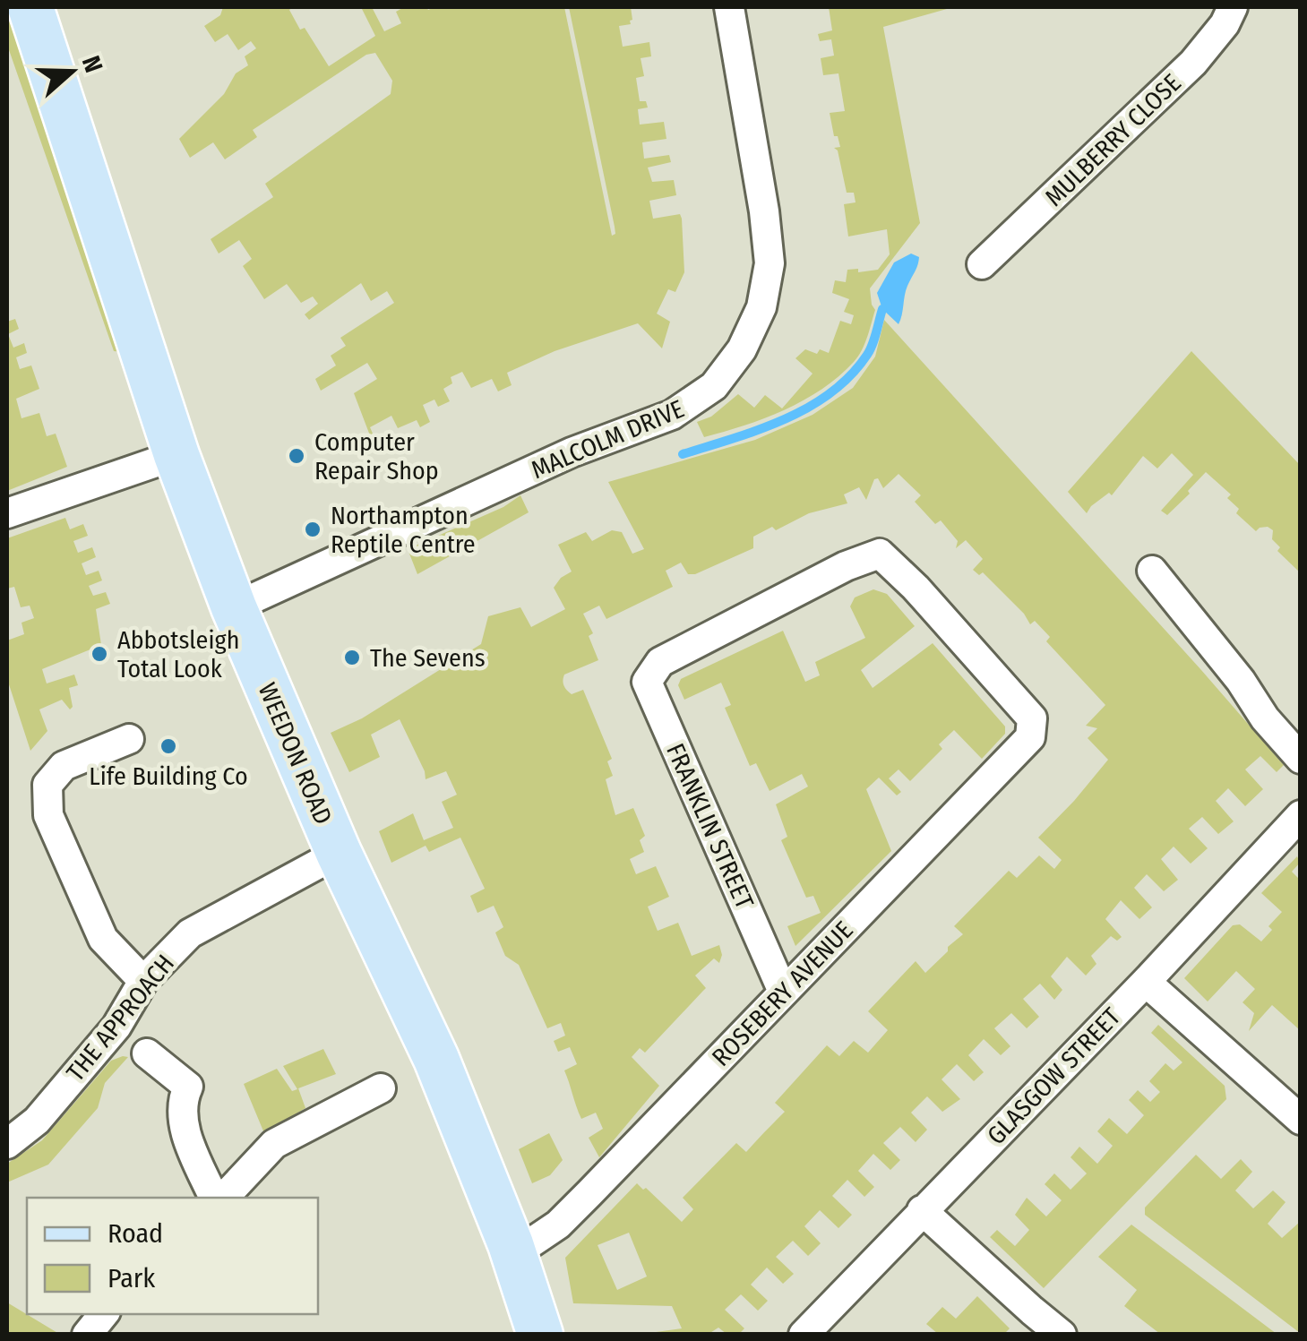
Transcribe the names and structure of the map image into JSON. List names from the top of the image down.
{
  "streets": {
    "main road": ["WEEDON ROAD"],
    "street": [
      "MULBERRY CLOSE",
      "MALCOLM DRIVE",
      "FRANKLIN STREET",
      "ROSEBERY AVENUE",
      "THE APPROACH",
      "GLASGOW STREET"
    ]
  },
  "crossings": [
    ["MALCOLM DRIVE", "WEEDON ROAD"],
    ["WEEDON ROAD", "ROSEBERY AVENUE"],
    ["WEEDON ROAD", "THE APPROACH"],
    ["FRANKLIN STREET", "ROSEBERY AVENUE"]
  ],
  "places": [
    "Computer Repair Shop",
    "Northampton Reptile Centre",
    "Abbotsleigh Total Look",
    "The Sevens",
    "Life Building Co"
  ],
  "legend": ["Road", "Park"],
  "north": "right"
}
